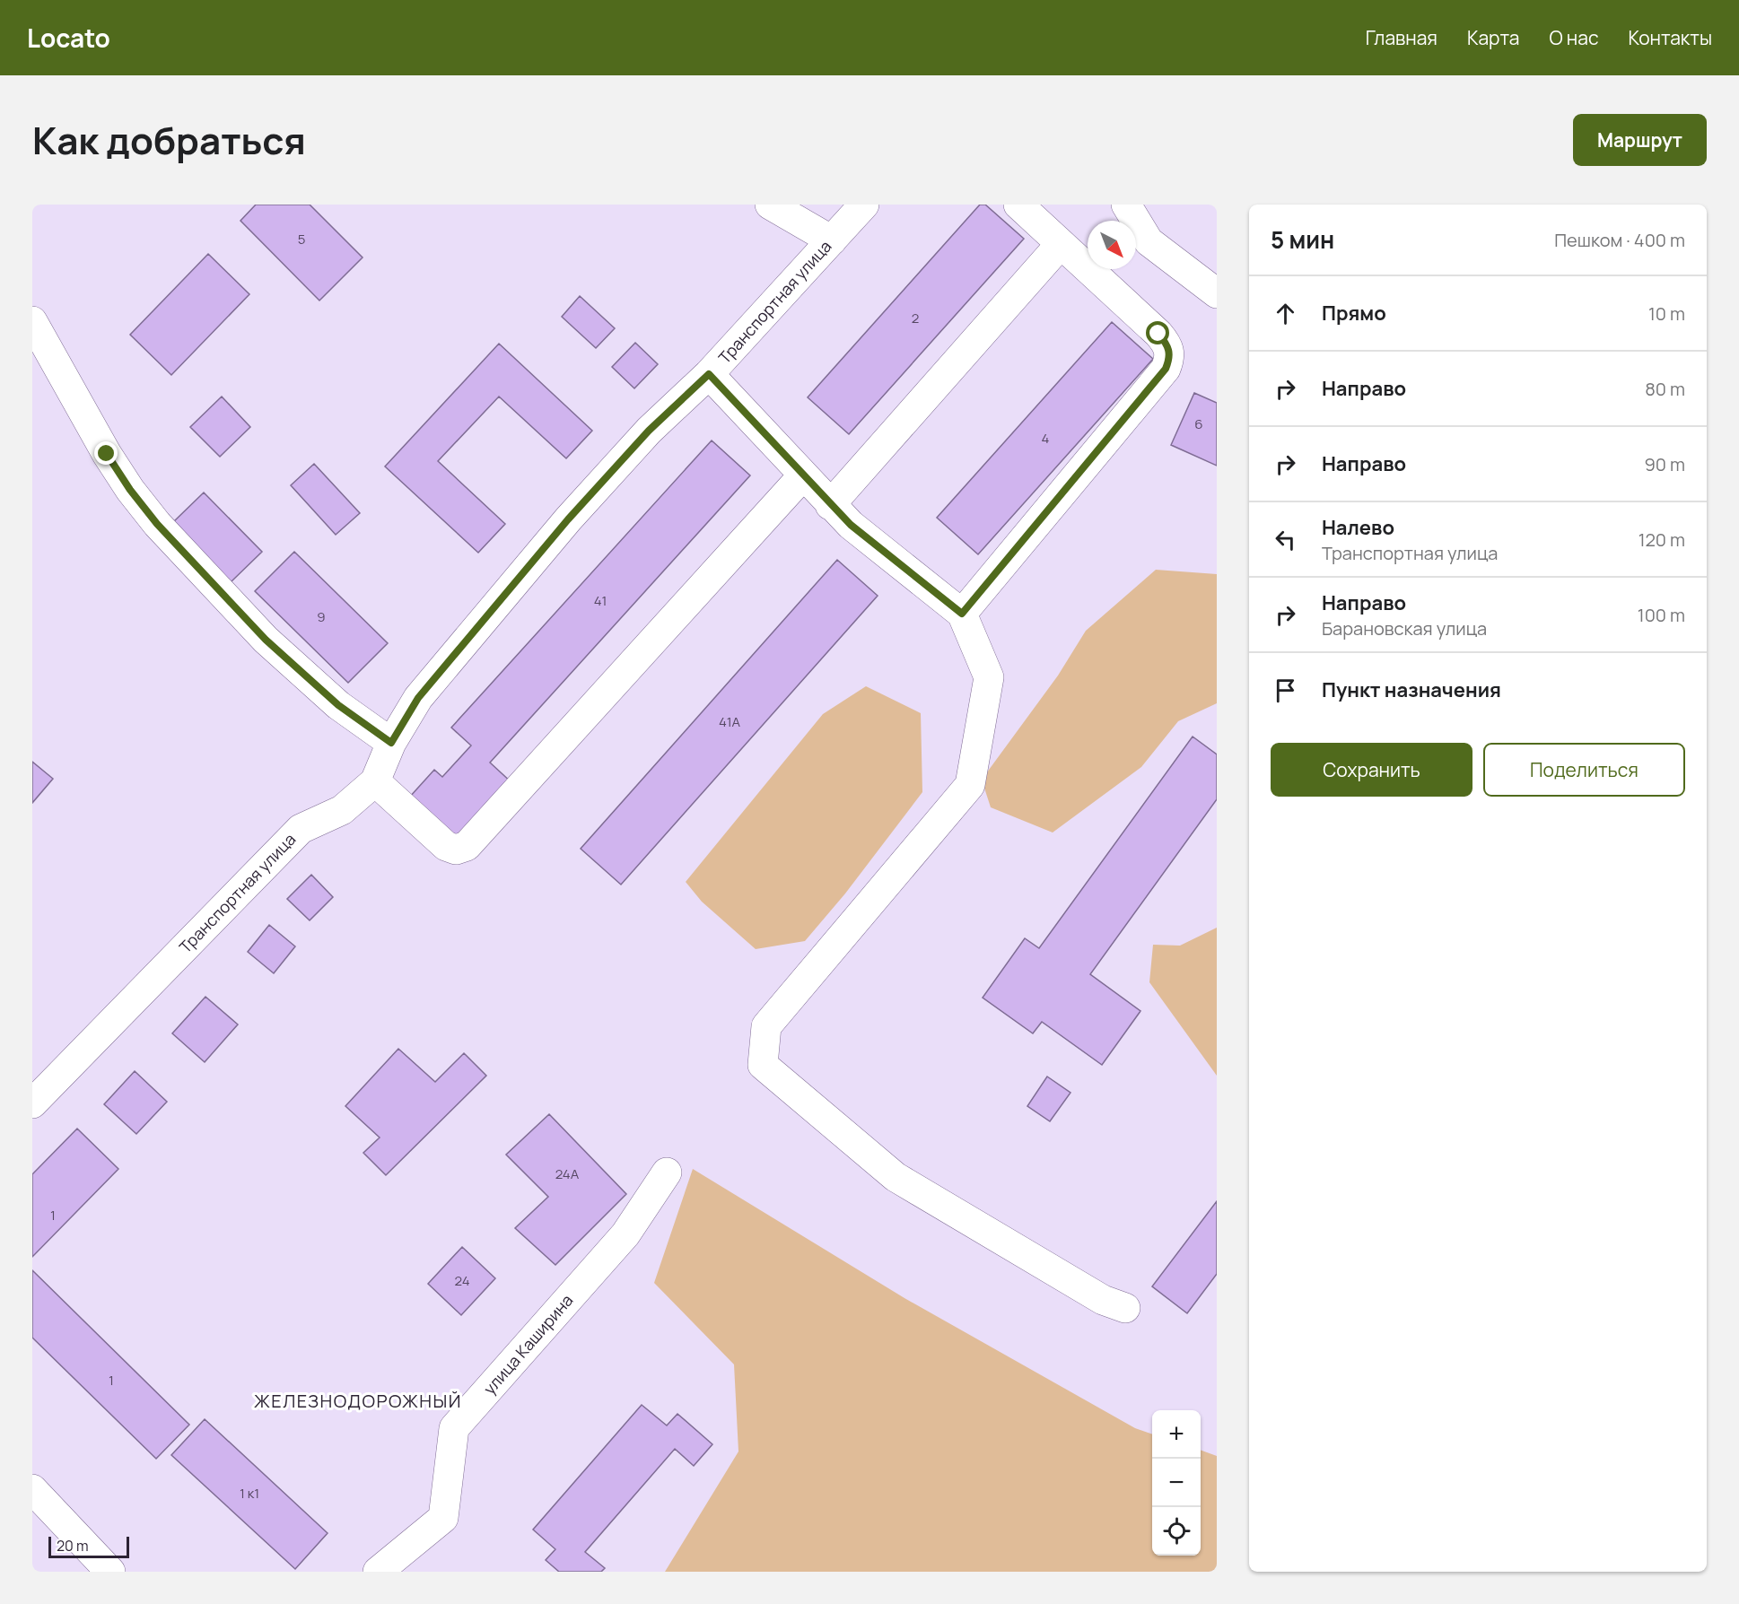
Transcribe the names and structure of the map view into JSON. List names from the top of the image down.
{
  "streets": {
    "street": ["Транспортная улица", "улица Каширина"]
  },
  "districts": ["ЖЕЛЕЗНОДОРОЖНЫЙ"],
  "house_numbers": [
    "5",
    "2",
    "6",
    "4",
    "41",
    "9",
    "41А",
    "24А",
    "1",
    "24",
    "1",
    "1 к1"
  ],
  "scale_bar": "20 m",
  "north": "bottom right",
  "page": {
    "header": "Locato",
    "nav": [
      "Главная",
      "Карта",
      "О нас",
      "Контакты"
    ],
    "title": "Как добраться",
    "buttons": [
      "Маршрут",
      ["Сохранить", "Поделиться"]
    ],
    "heading": ["5 мин", "Пешком · 400 m"],
    "list": [
      ["Прямо", "10 m"],
      ["Направо", "80 m"],
      ["Направо", "90 m"],
      ["Налево", "Транспортная улица", "120 m"],
      ["Направо", "Барановская улица", "100 m"],
      "Пункт назначения"
    ],
    "map_buttons": ["+", "−"],
    "scale": "20 m"
  }
}
